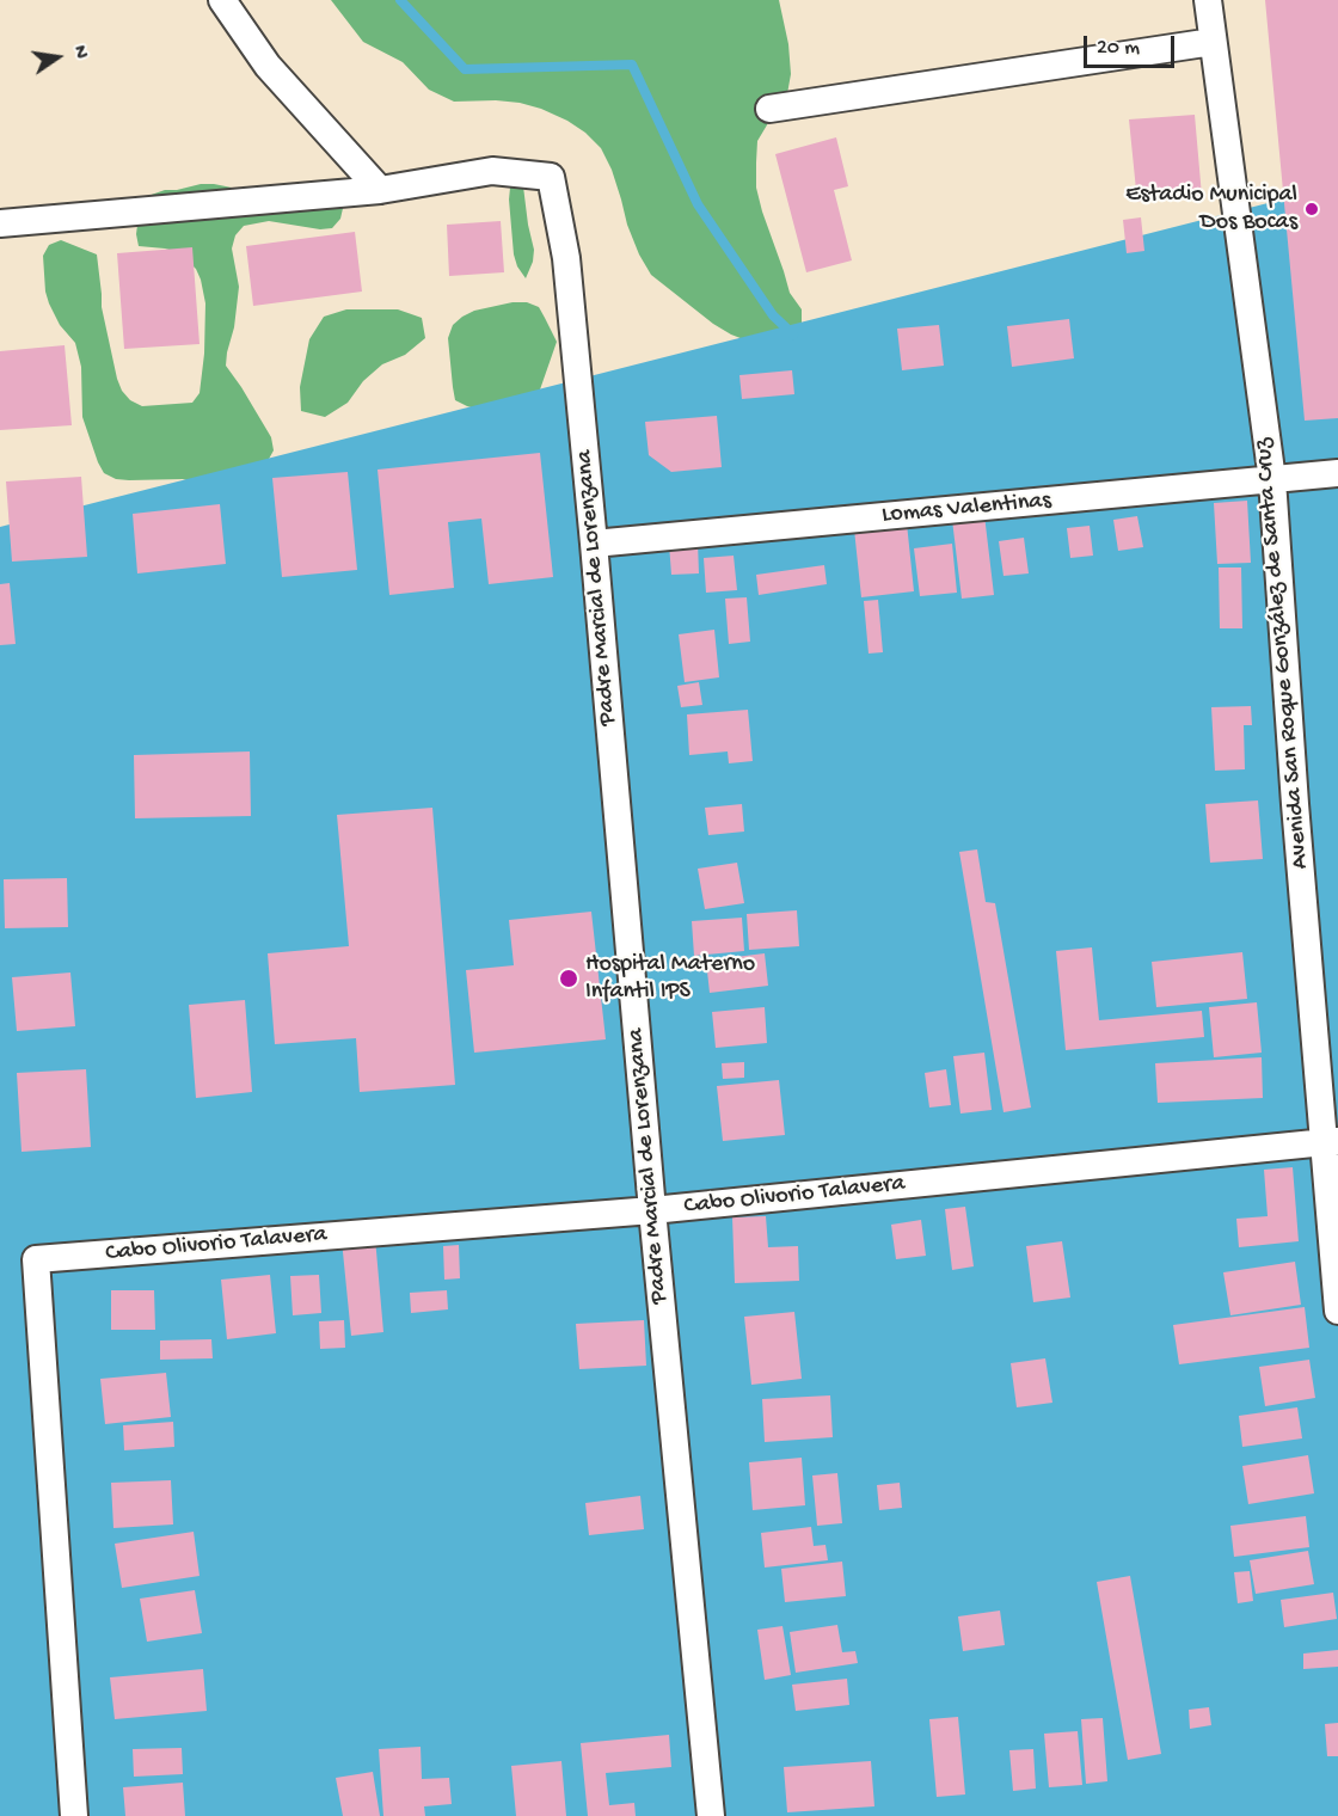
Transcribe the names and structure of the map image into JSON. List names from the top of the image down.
{
  "streets": {
    "street": [
      "Lomas Valentinas",
      "Padre Marcial de Lorenzana",
      "Avenida San Roque González de Santa Cruz",
      "Cabo Olivorio Talavera"
    ]
  },
  "crossings": [
    ["Lomas Valentinas", "Padre Marcial de Lorenzana"],
    ["Lomas Valentinas", "Avenida San Roque González de Santa Cruz"],
    ["Padre Marcial de Lorenzana", "Cabo Olivorio Talavera"],
    ["Avenida San Roque González de Santa Cruz", "Cabo Olivorio Talavera"]
  ],
  "places": ["Estadio Municipal Dos Bocas", "Hospital Materno Infantil IPS"],
  "scale_bar": "20 m",
  "north": "right"
}
